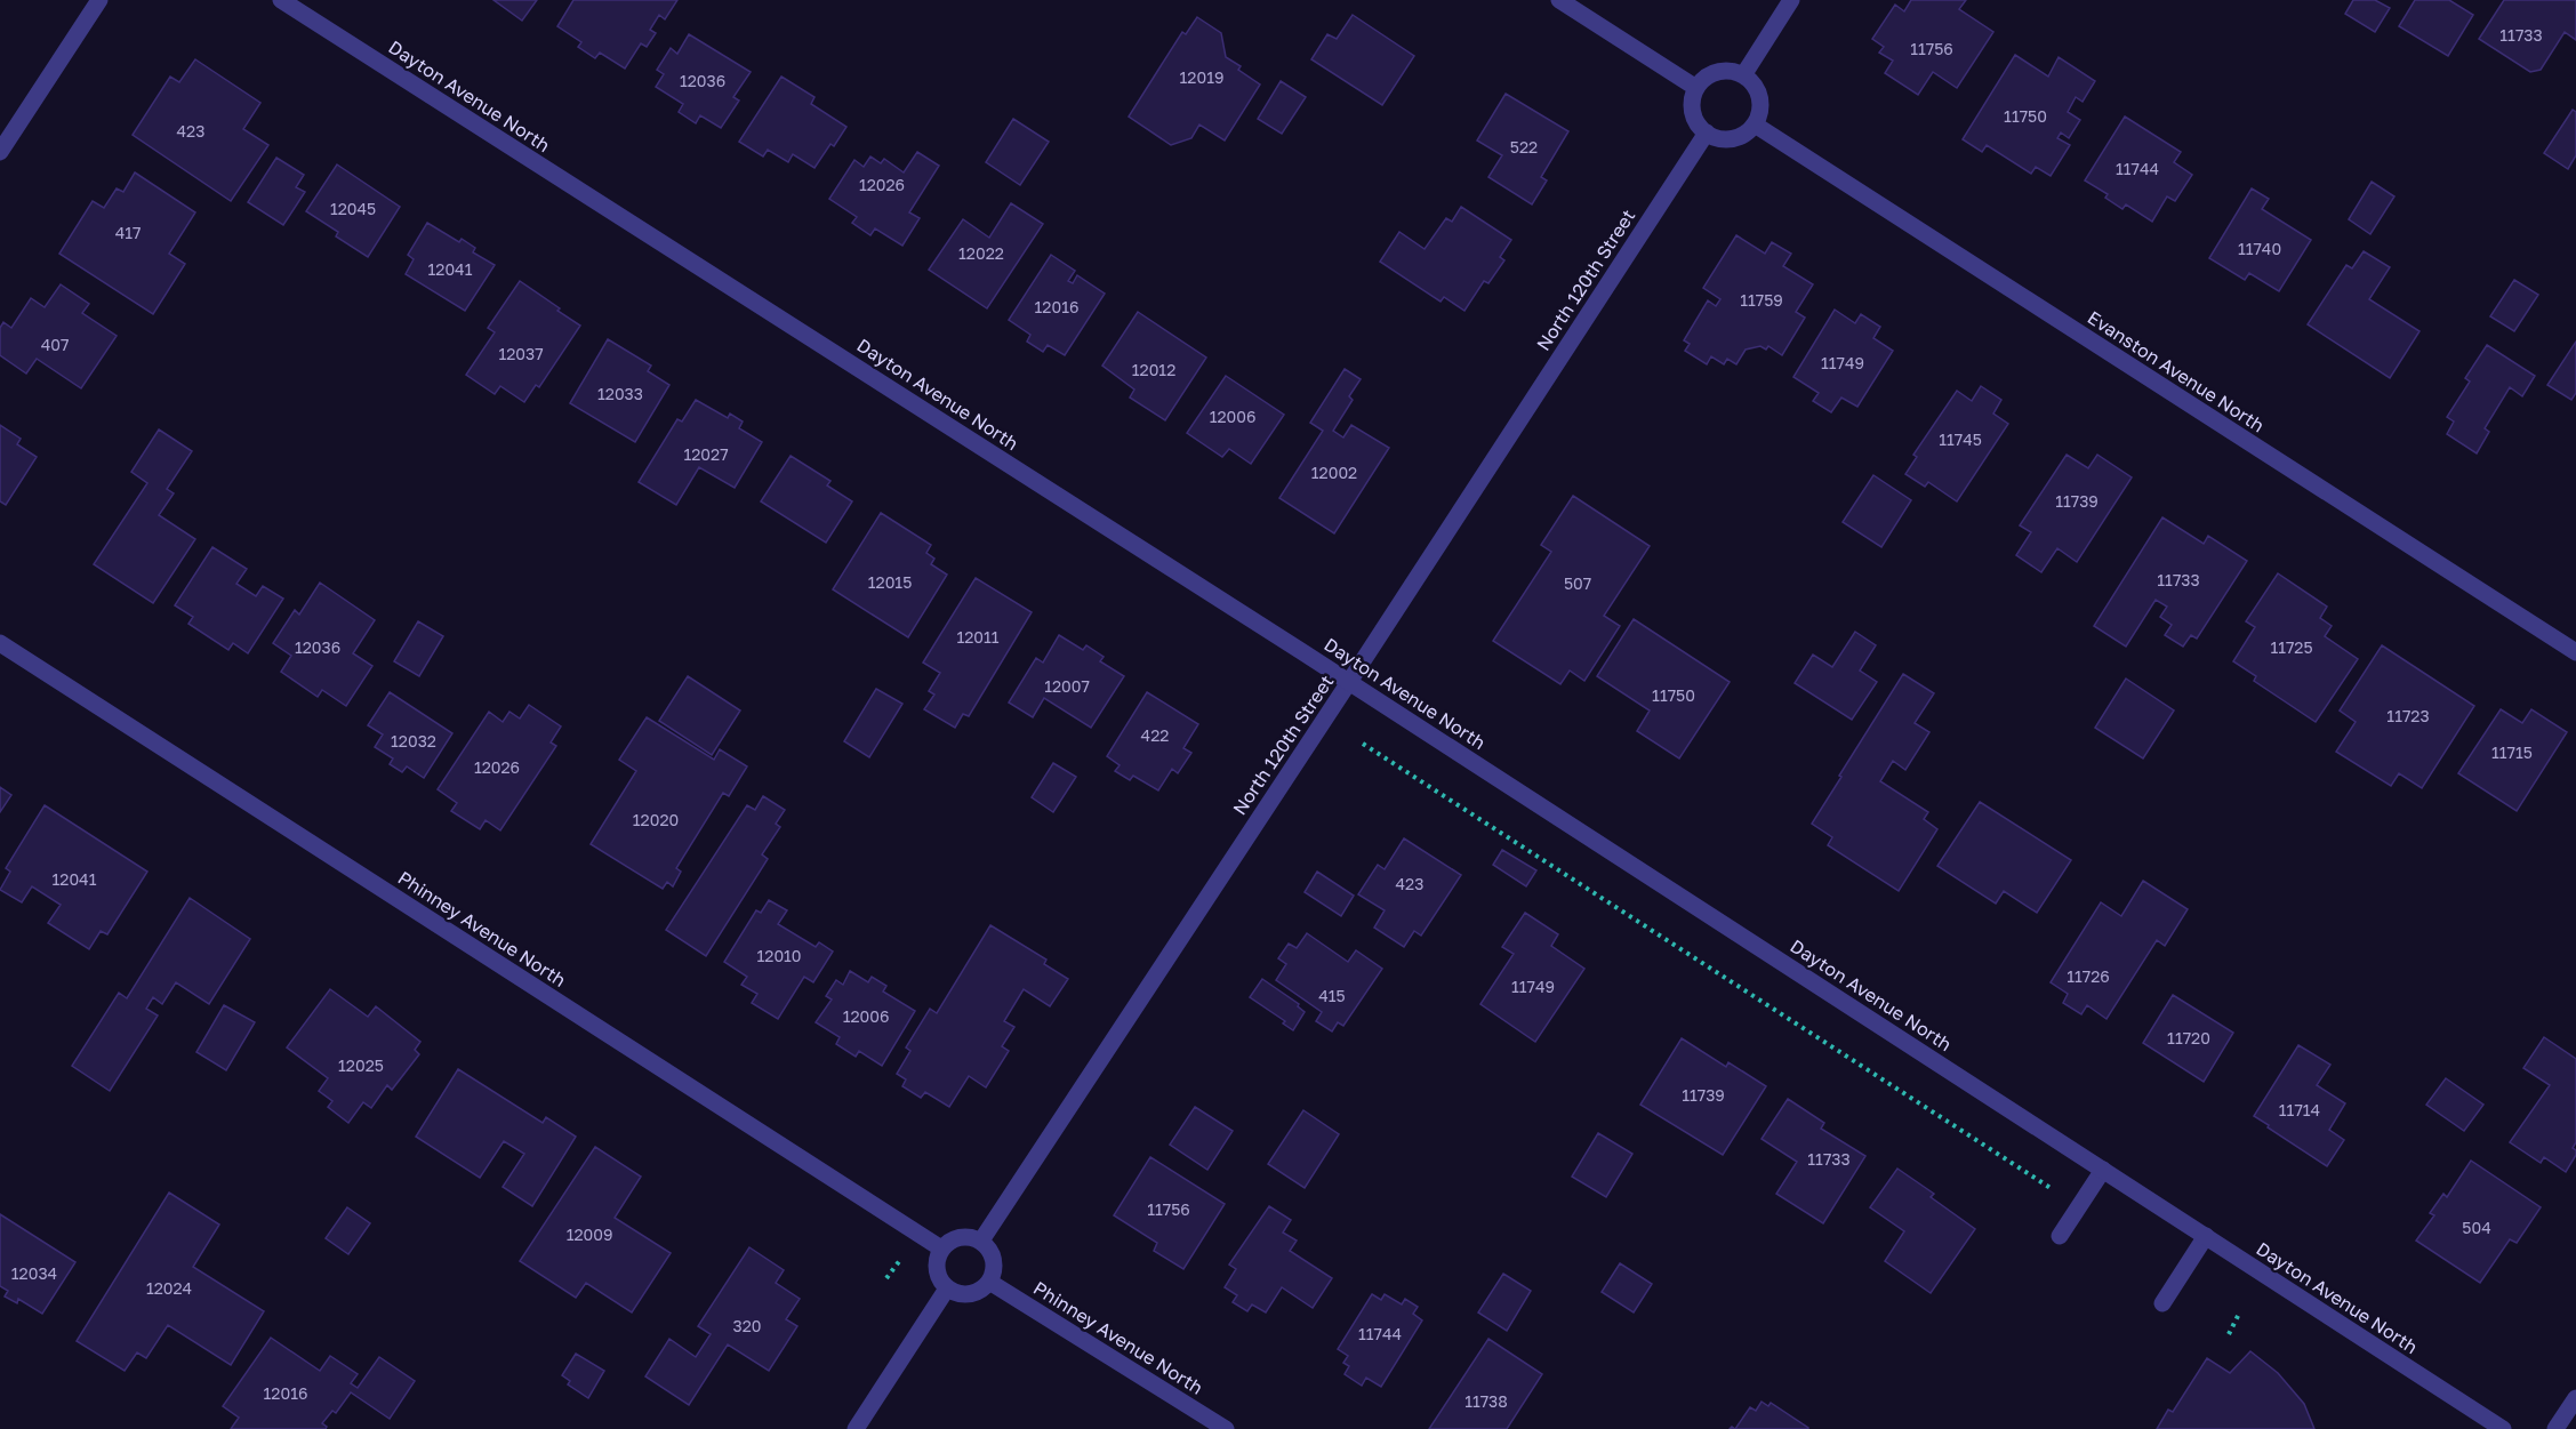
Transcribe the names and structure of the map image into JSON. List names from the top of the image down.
{
  "streets": {
    "street": [
      "Dayton Avenue North",
      "North 120th Street",
      "Evanston Avenue North",
      "Phinney Avenue North"
    ]
  },
  "crossings": [
    ["Dayton Avenue North", "North 120th Street"],
    ["North 120th Street", "Evanston Avenue North"],
    ["North 120th Street", "Phinney Avenue North"]
  ],
  "house_numbers": [
    "11733",
    "11756",
    "12019",
    "12036",
    "11750",
    "423",
    "522",
    "11744",
    "12026",
    "12045",
    "417",
    "11740",
    "12022",
    "12041",
    "11759",
    "12016",
    "407",
    "12037",
    "11749",
    "12012",
    "12033",
    "12006",
    "11745",
    "12027",
    "12002",
    "11739",
    "11733",
    "12015",
    "507",
    "12011",
    "12036",
    "11725",
    "12007",
    "11750",
    "11723",
    "422",
    "12032",
    "11715",
    "12026",
    "12020",
    "12041",
    "423",
    "12010",
    "11726",
    "11749",
    "415",
    "12006",
    "11720",
    "12025",
    "11739",
    "11714",
    "11733",
    "11756",
    "504",
    "12009",
    "12034",
    "12024",
    "320",
    "11744",
    "12016",
    "11738"
  ]
}
